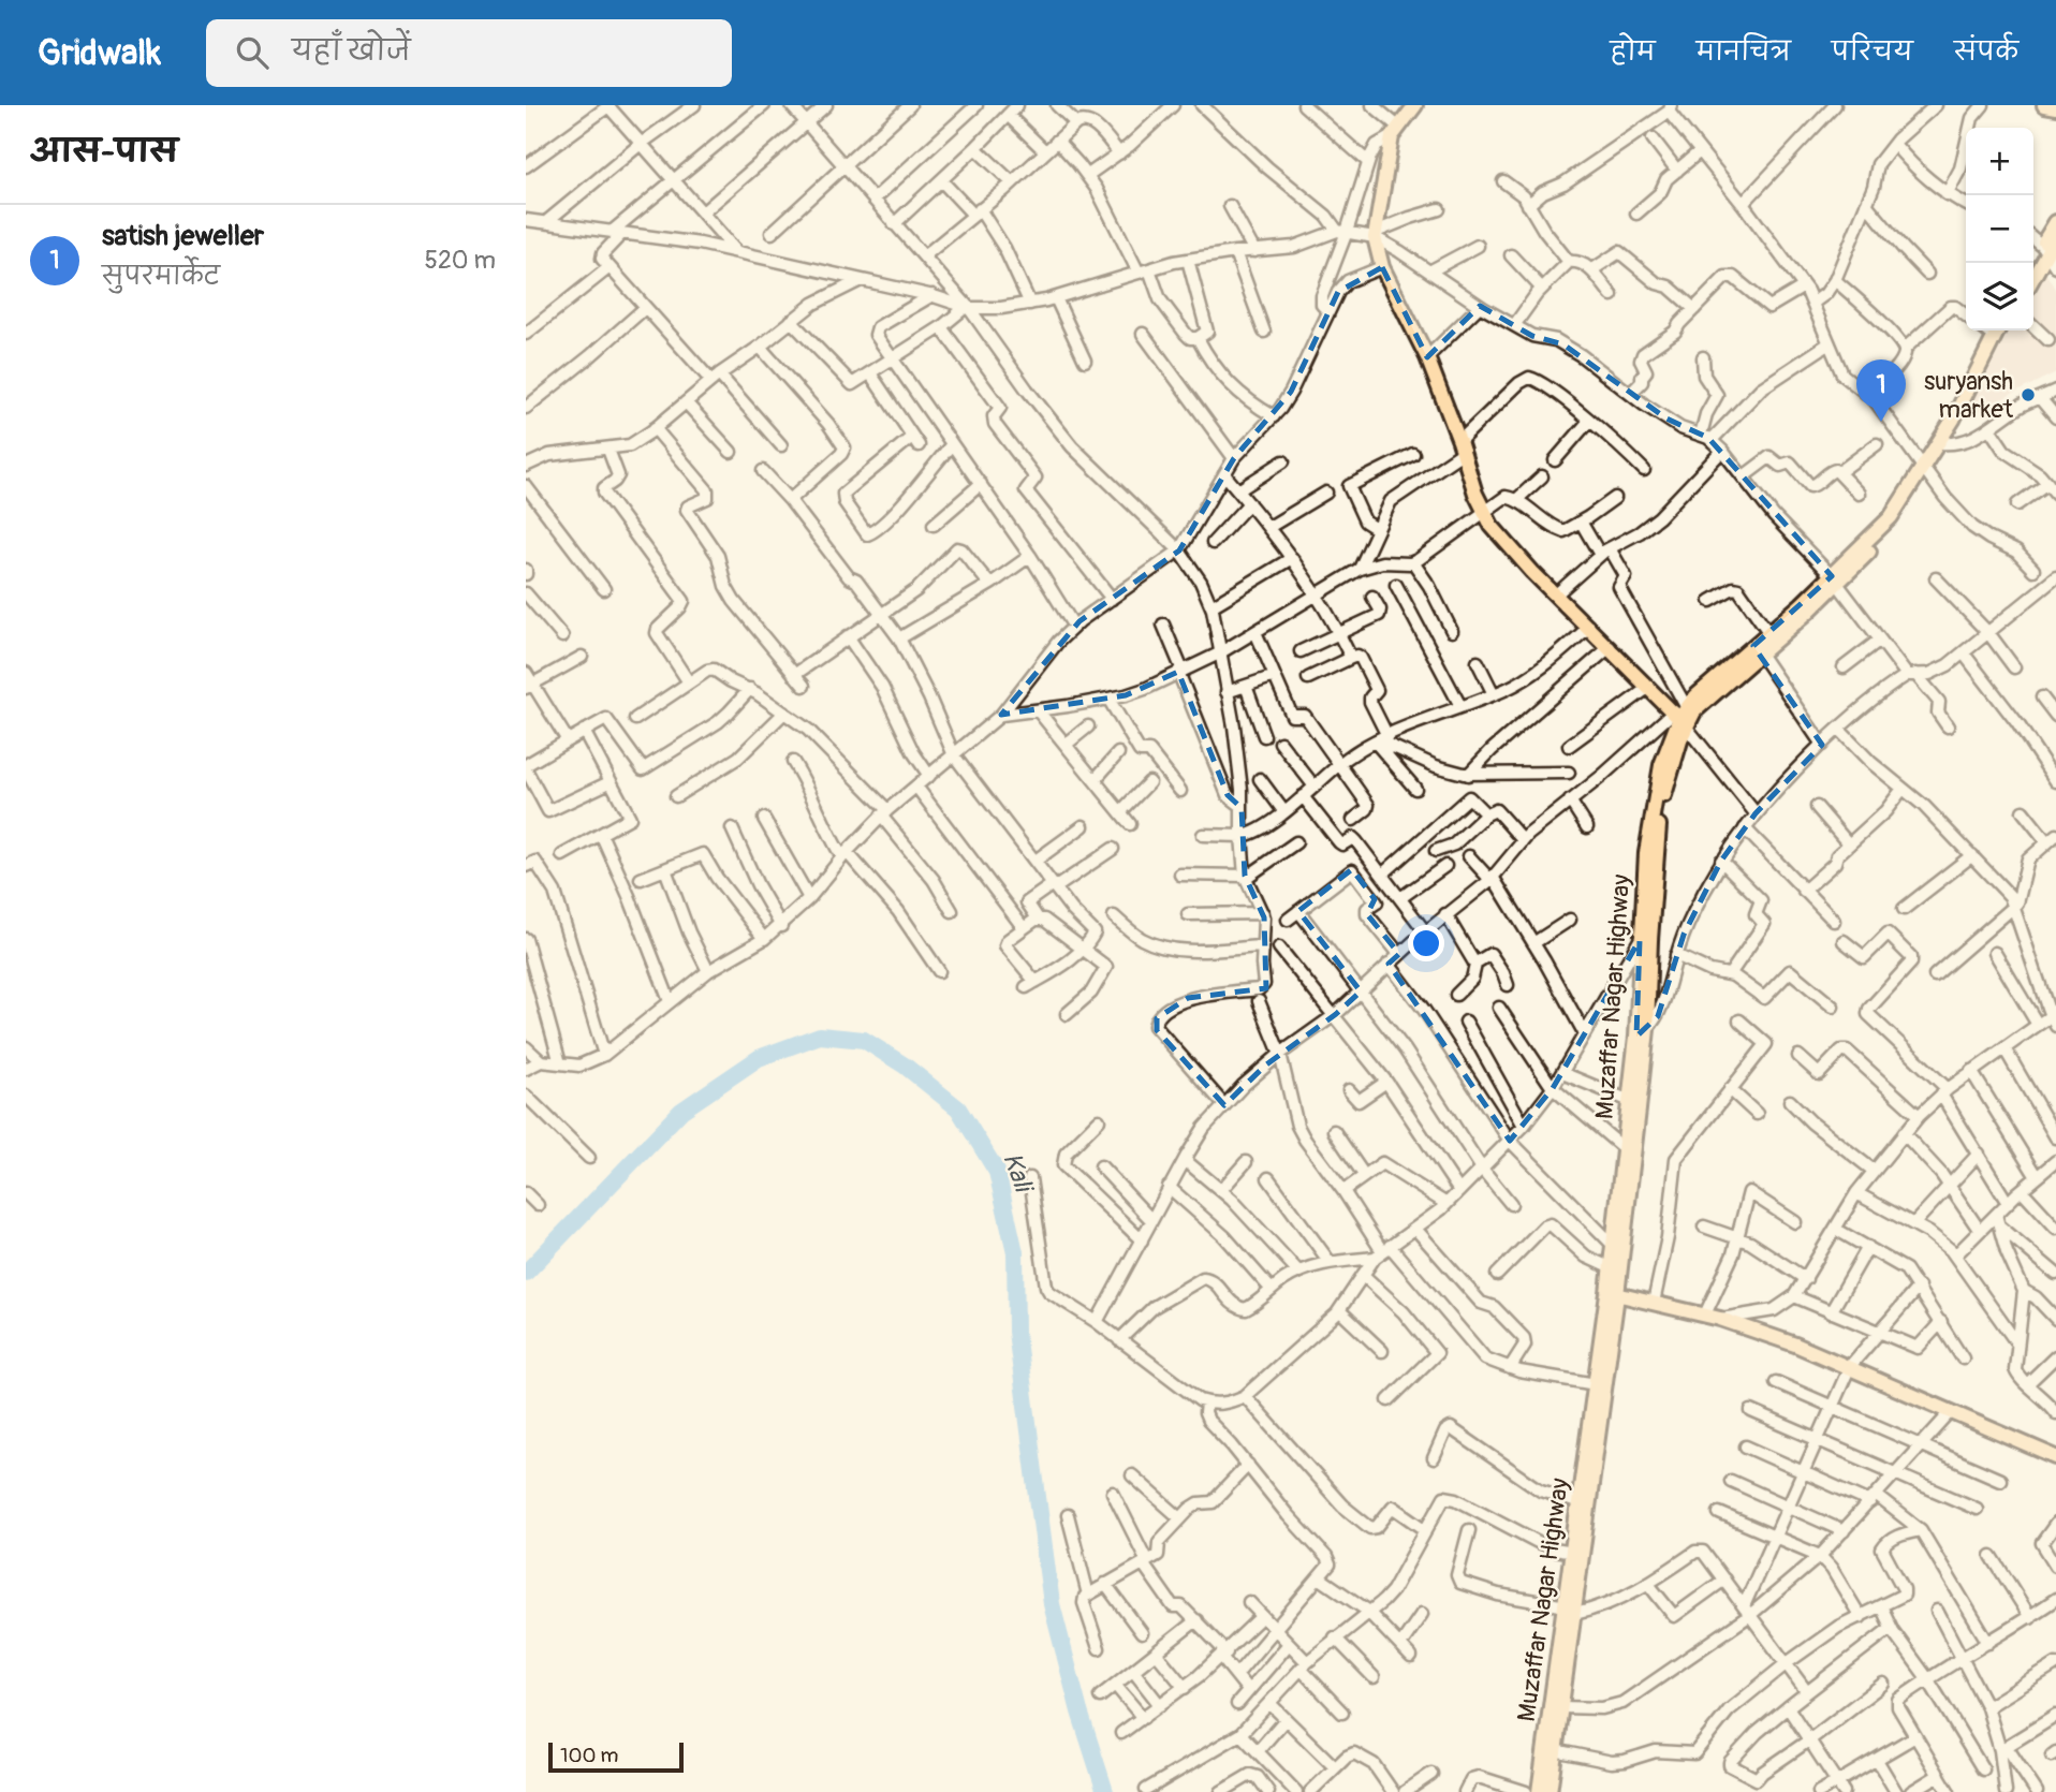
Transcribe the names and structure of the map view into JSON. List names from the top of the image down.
{
  "streets": {
    "main road": ["Muzaffar Nagar Highway"]
  },
  "water": ["Kali"],
  "places": ["suryansh market"],
  "scale_bar": "100 m",
  "page": {
    "header": "Gridwalk",
    "search": "यहाँ खोजें",
    "nav": [
      "होम",
      "मानचित्र",
      "परिचय",
      "संपर्क"
    ],
    "heading": "आस-पास",
    "map_buttons": ["+", "−"],
    "list": [
      {
        "mark": "1",
        "name": "satish jeweller",
        "note": "सुपरमार्केट",
        "value": "520 m"
      }
    ],
    "pins": "1",
    "scale": "100 m"
  }
}
